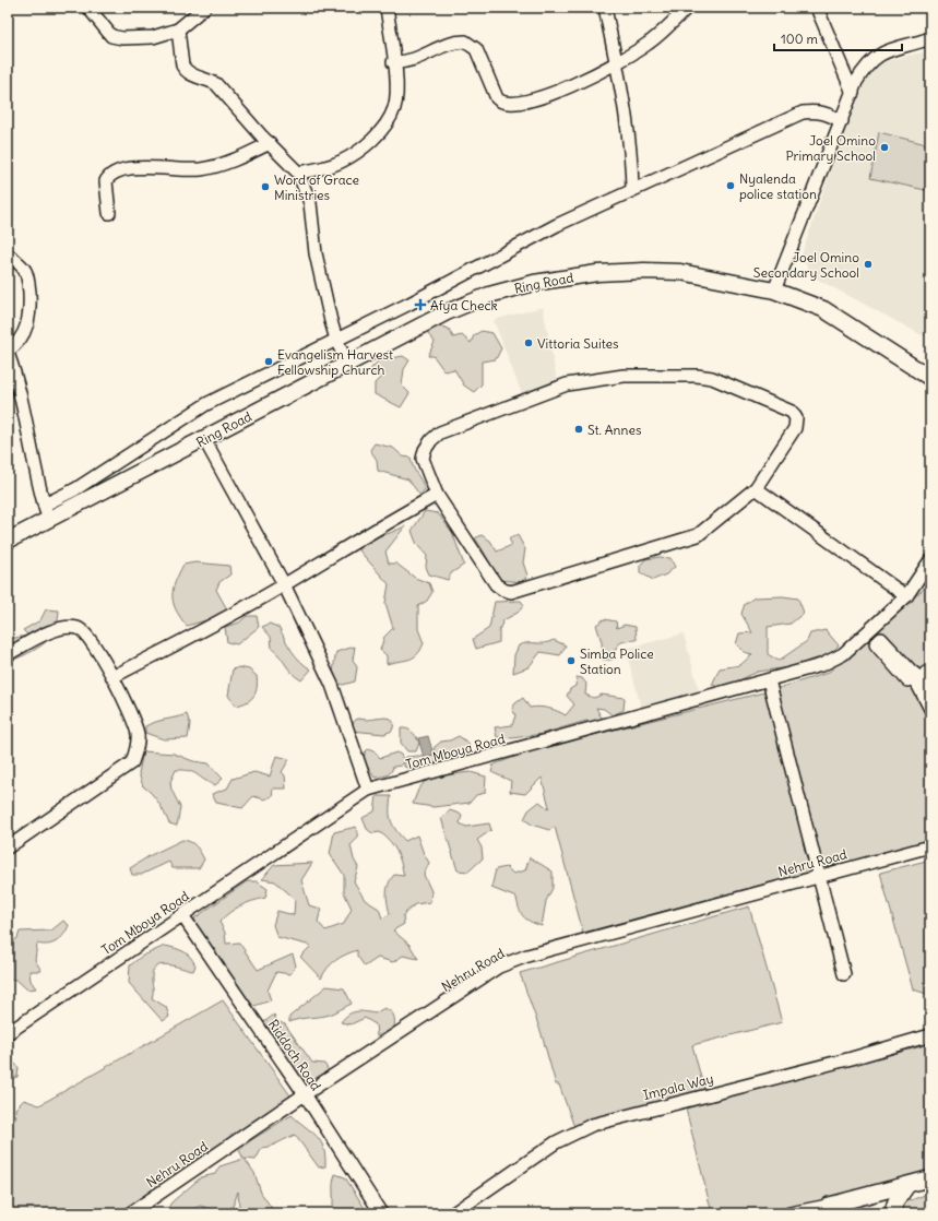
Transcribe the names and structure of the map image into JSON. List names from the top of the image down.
{
  "streets": {
    "main road": ["Ring Road"],
    "street": [
      "Tom Mboya Road",
      "Nehru Road",
      "Riddoch Road",
      "Impala Way"
    ]
  },
  "crossings": [
    ["Tom Mboya Road", "Riddoch Road"],
    ["Nehru Road", "Riddoch Road"]
  ],
  "places": {
    "other": [
      "Joel Omino Primary School",
      "Nyalenda police station",
      "Word of Grace Ministries",
      "Joel Omino Secondary School",
      "Vittoria Suites",
      "Evangelism Harvest Fellowship Church",
      "St. Annes",
      "Simba Police Station"
    ],
    "health": ["Afya Check"]
  },
  "scale_bar": "100 m"
}
